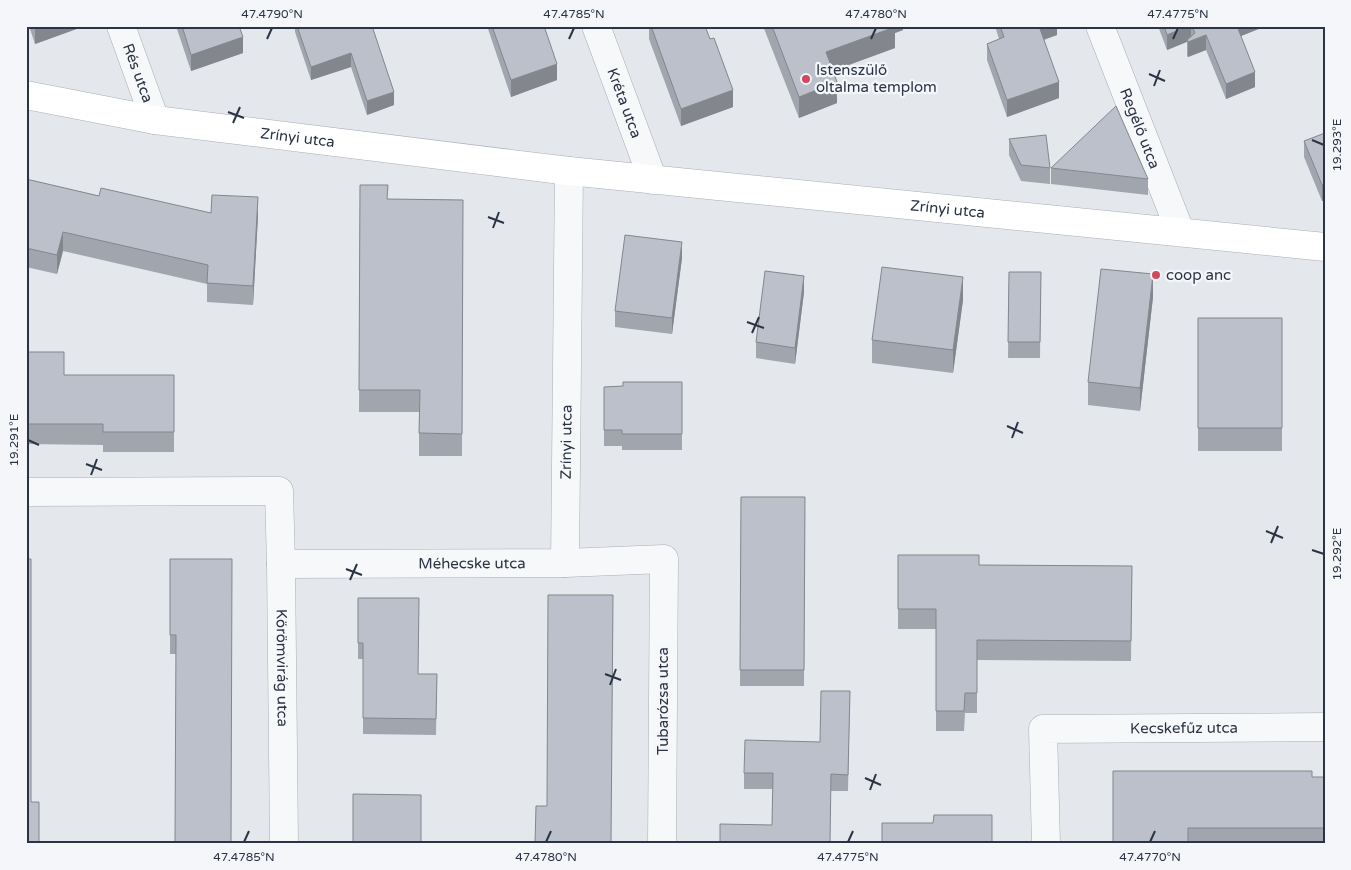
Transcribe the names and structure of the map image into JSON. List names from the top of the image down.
{
  "streets": {
    "main road": ["Zrínyi utca"],
    "street": [
      "Rés utca",
      "Kréta utca",
      "Regélő utca",
      "Méhecske utca",
      "Körömvirág utca",
      "Tubarózsa utca",
      "Kecskefűz utca"
    ]
  },
  "crossings": [
    ["Rés utca", "Zrínyi utca"],
    ["Kréta utca", "Zrínyi utca"],
    ["Regélő utca", "Zrínyi utca"],
    ["Zrínyi utca", "Méhecske utca"],
    ["Méhecske utca", "Körömvirág utca"],
    ["Méhecske utca", "Tubarózsa utca"]
  ],
  "places": ["Istenszülő oltalma templom", "coop anc"],
  "coordinates": [
    "47.4790°N",
    "47.4785°N",
    "47.4780°N",
    "47.4775°N",
    "19.293°E",
    "19.291°E",
    "19.292°E",
    "47.4770°N"
  ]
}
